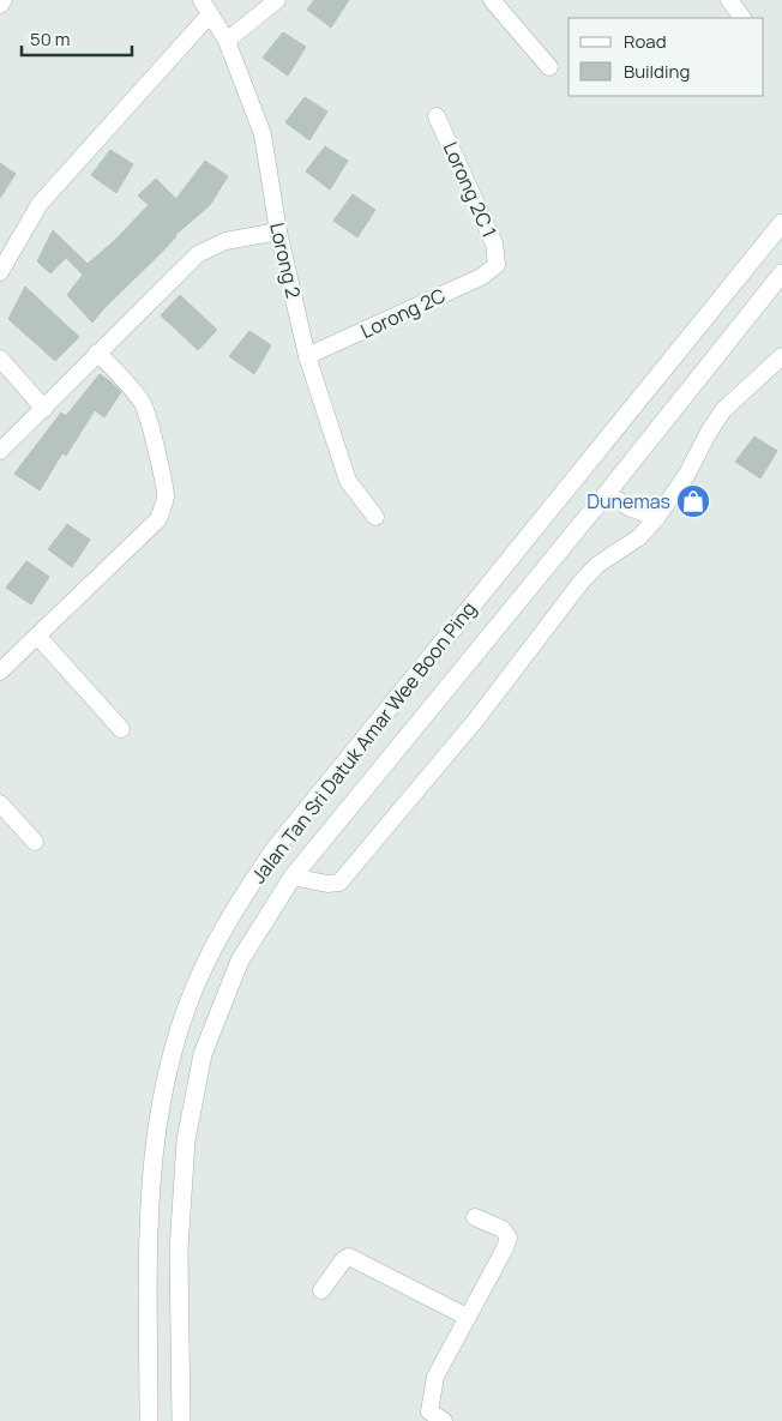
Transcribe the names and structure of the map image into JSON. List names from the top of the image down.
{
  "streets": {
    "main road": ["Jalan Tan Sri Datuk Amar Wee Boon Ping"],
    "street": ["Lorong 2C 1", "Lorong 2", "Lorong 2C"]
  },
  "crossings": [
    ["Lorong 2C 1", "Lorong 2C"],
    ["Lorong 2", "Lorong 2C"]
  ],
  "places": {
    "shop": ["Dunemas"]
  },
  "legend": ["Road", "Building"],
  "scale_bar": "50 m"
}
